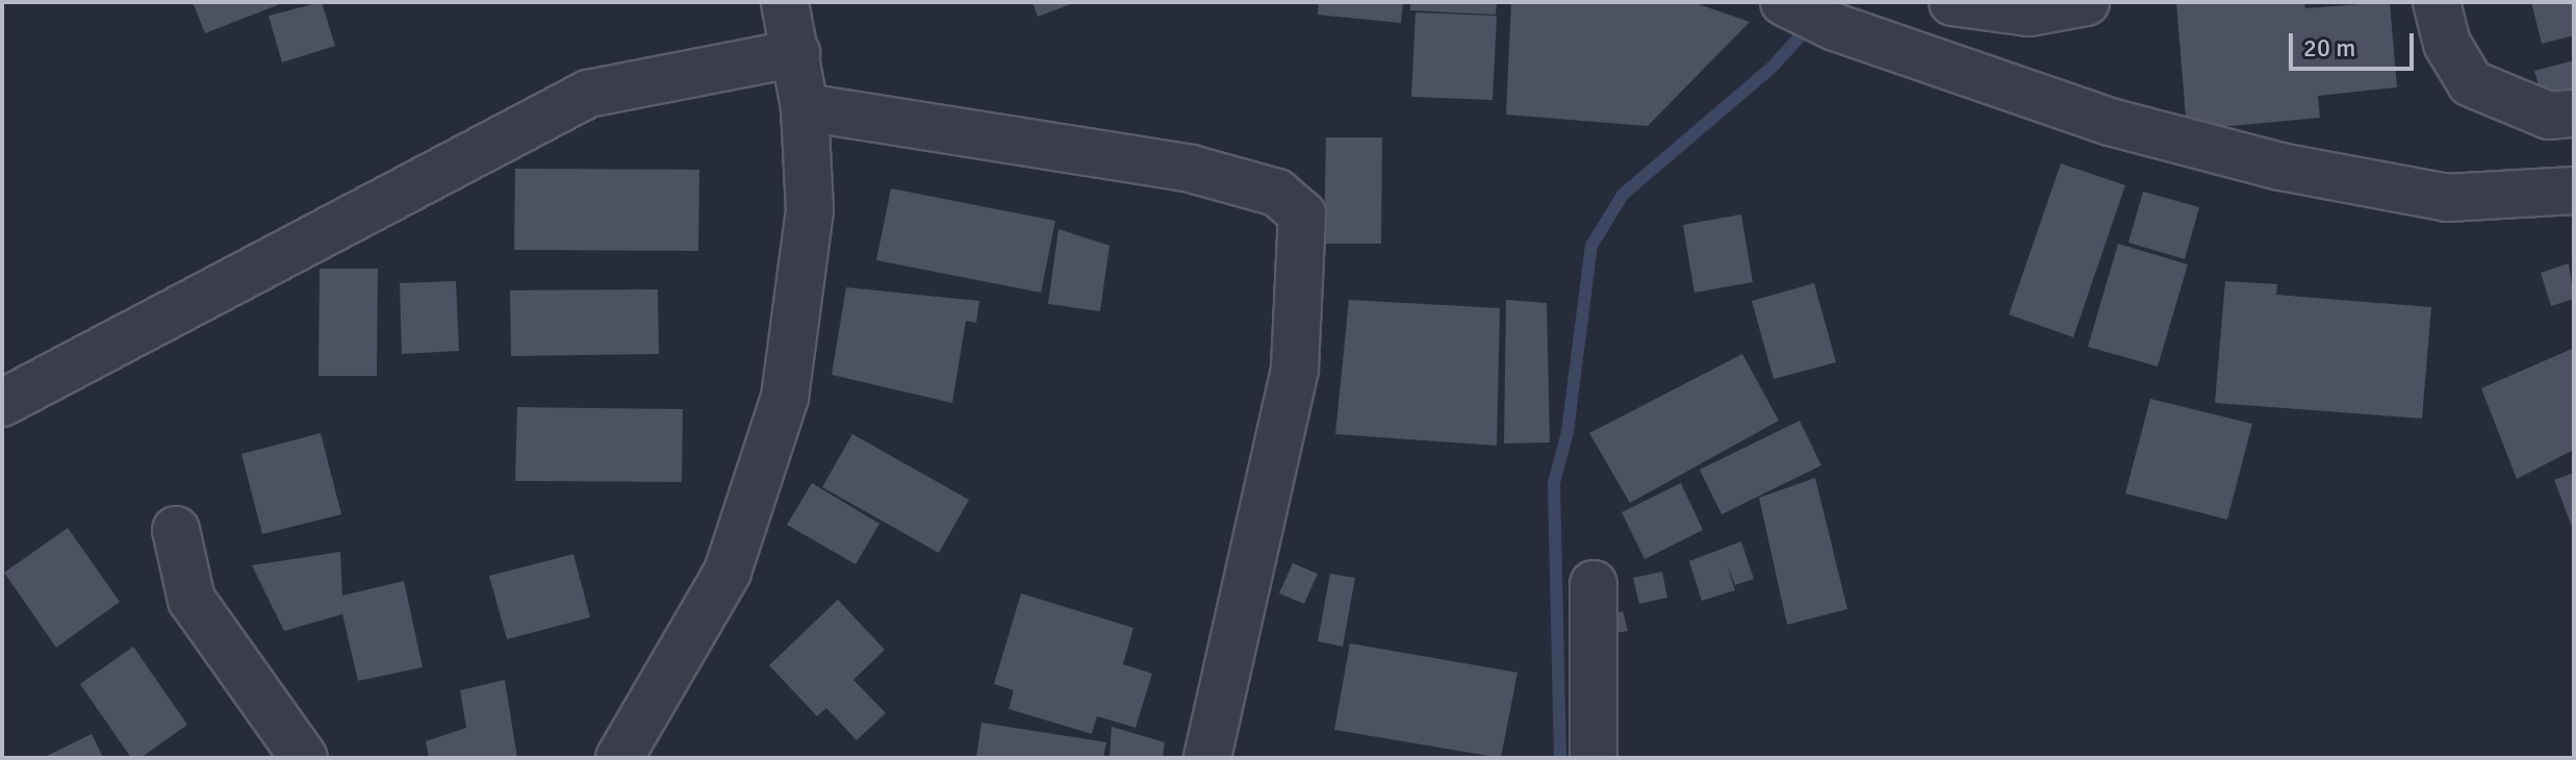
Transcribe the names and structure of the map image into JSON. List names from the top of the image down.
{
  "scale_bar": "20 m"
}
